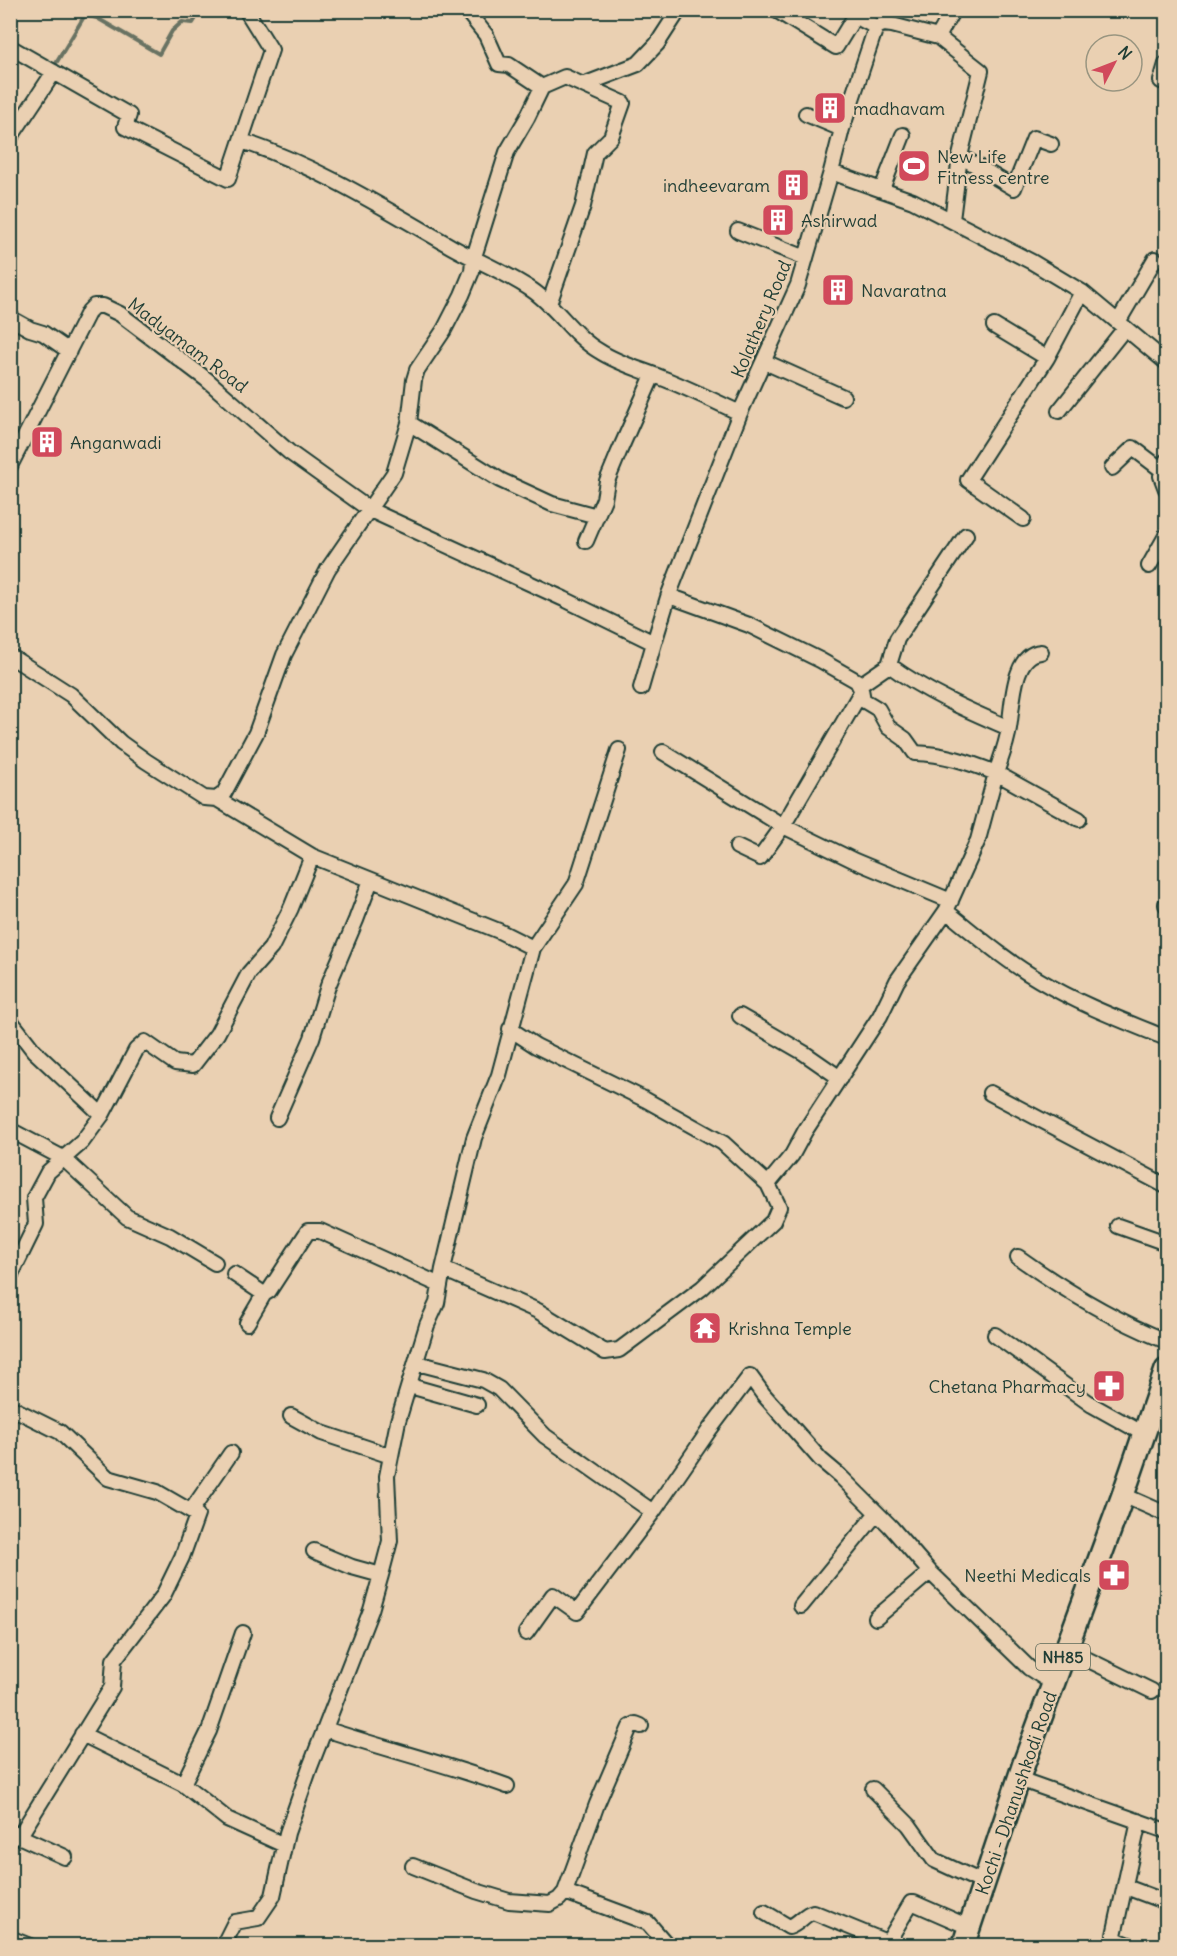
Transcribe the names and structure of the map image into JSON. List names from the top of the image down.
{
  "streets": {
    "highway": ["NH85", "Kochi - Dhanushkodi Road"],
    "street": ["Kolathery Road", "Madyamam Road"]
  },
  "places": {
    "building": [
      "madhavam",
      "indheevaram",
      "Ashirwad",
      "Navaratna",
      "Anganwadi"
    ],
    "sports": ["New Life Fitness centre"],
    "temple": ["Krishna Temple"],
    "pharmacy": ["Chetana Pharmacy", "Neethi Medicals"]
  },
  "north": "top right"
}
